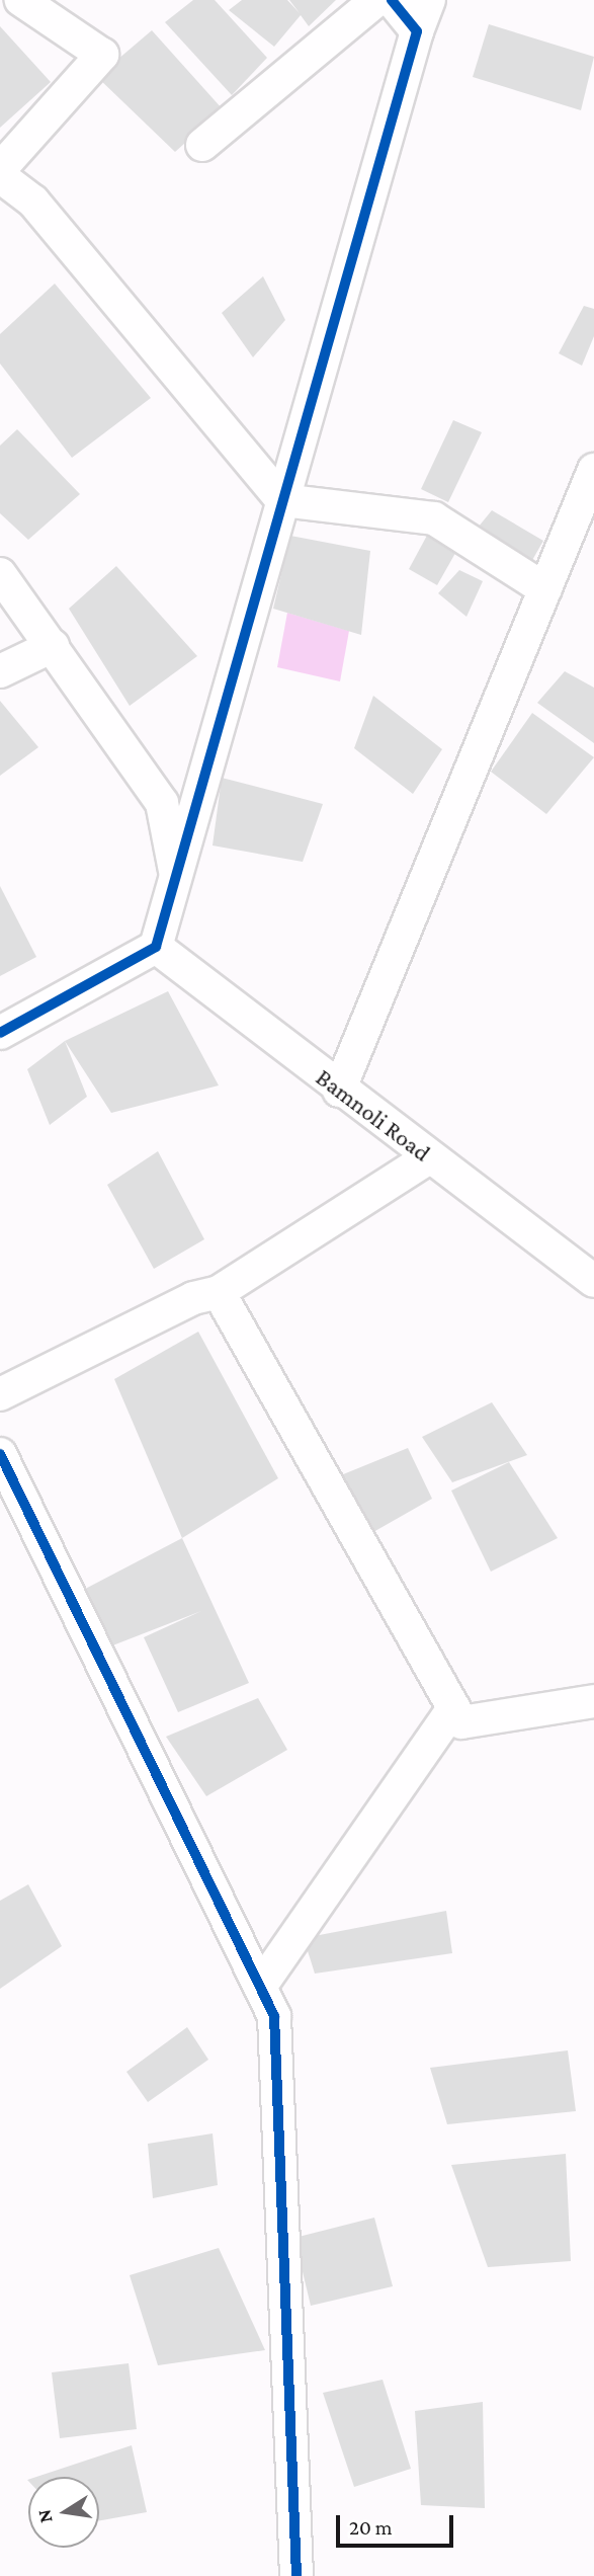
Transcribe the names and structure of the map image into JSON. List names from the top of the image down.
{
  "streets": {
    "street": ["Bamnoli Road"]
  },
  "scale_bar": "20 m",
  "north": "left"
}
